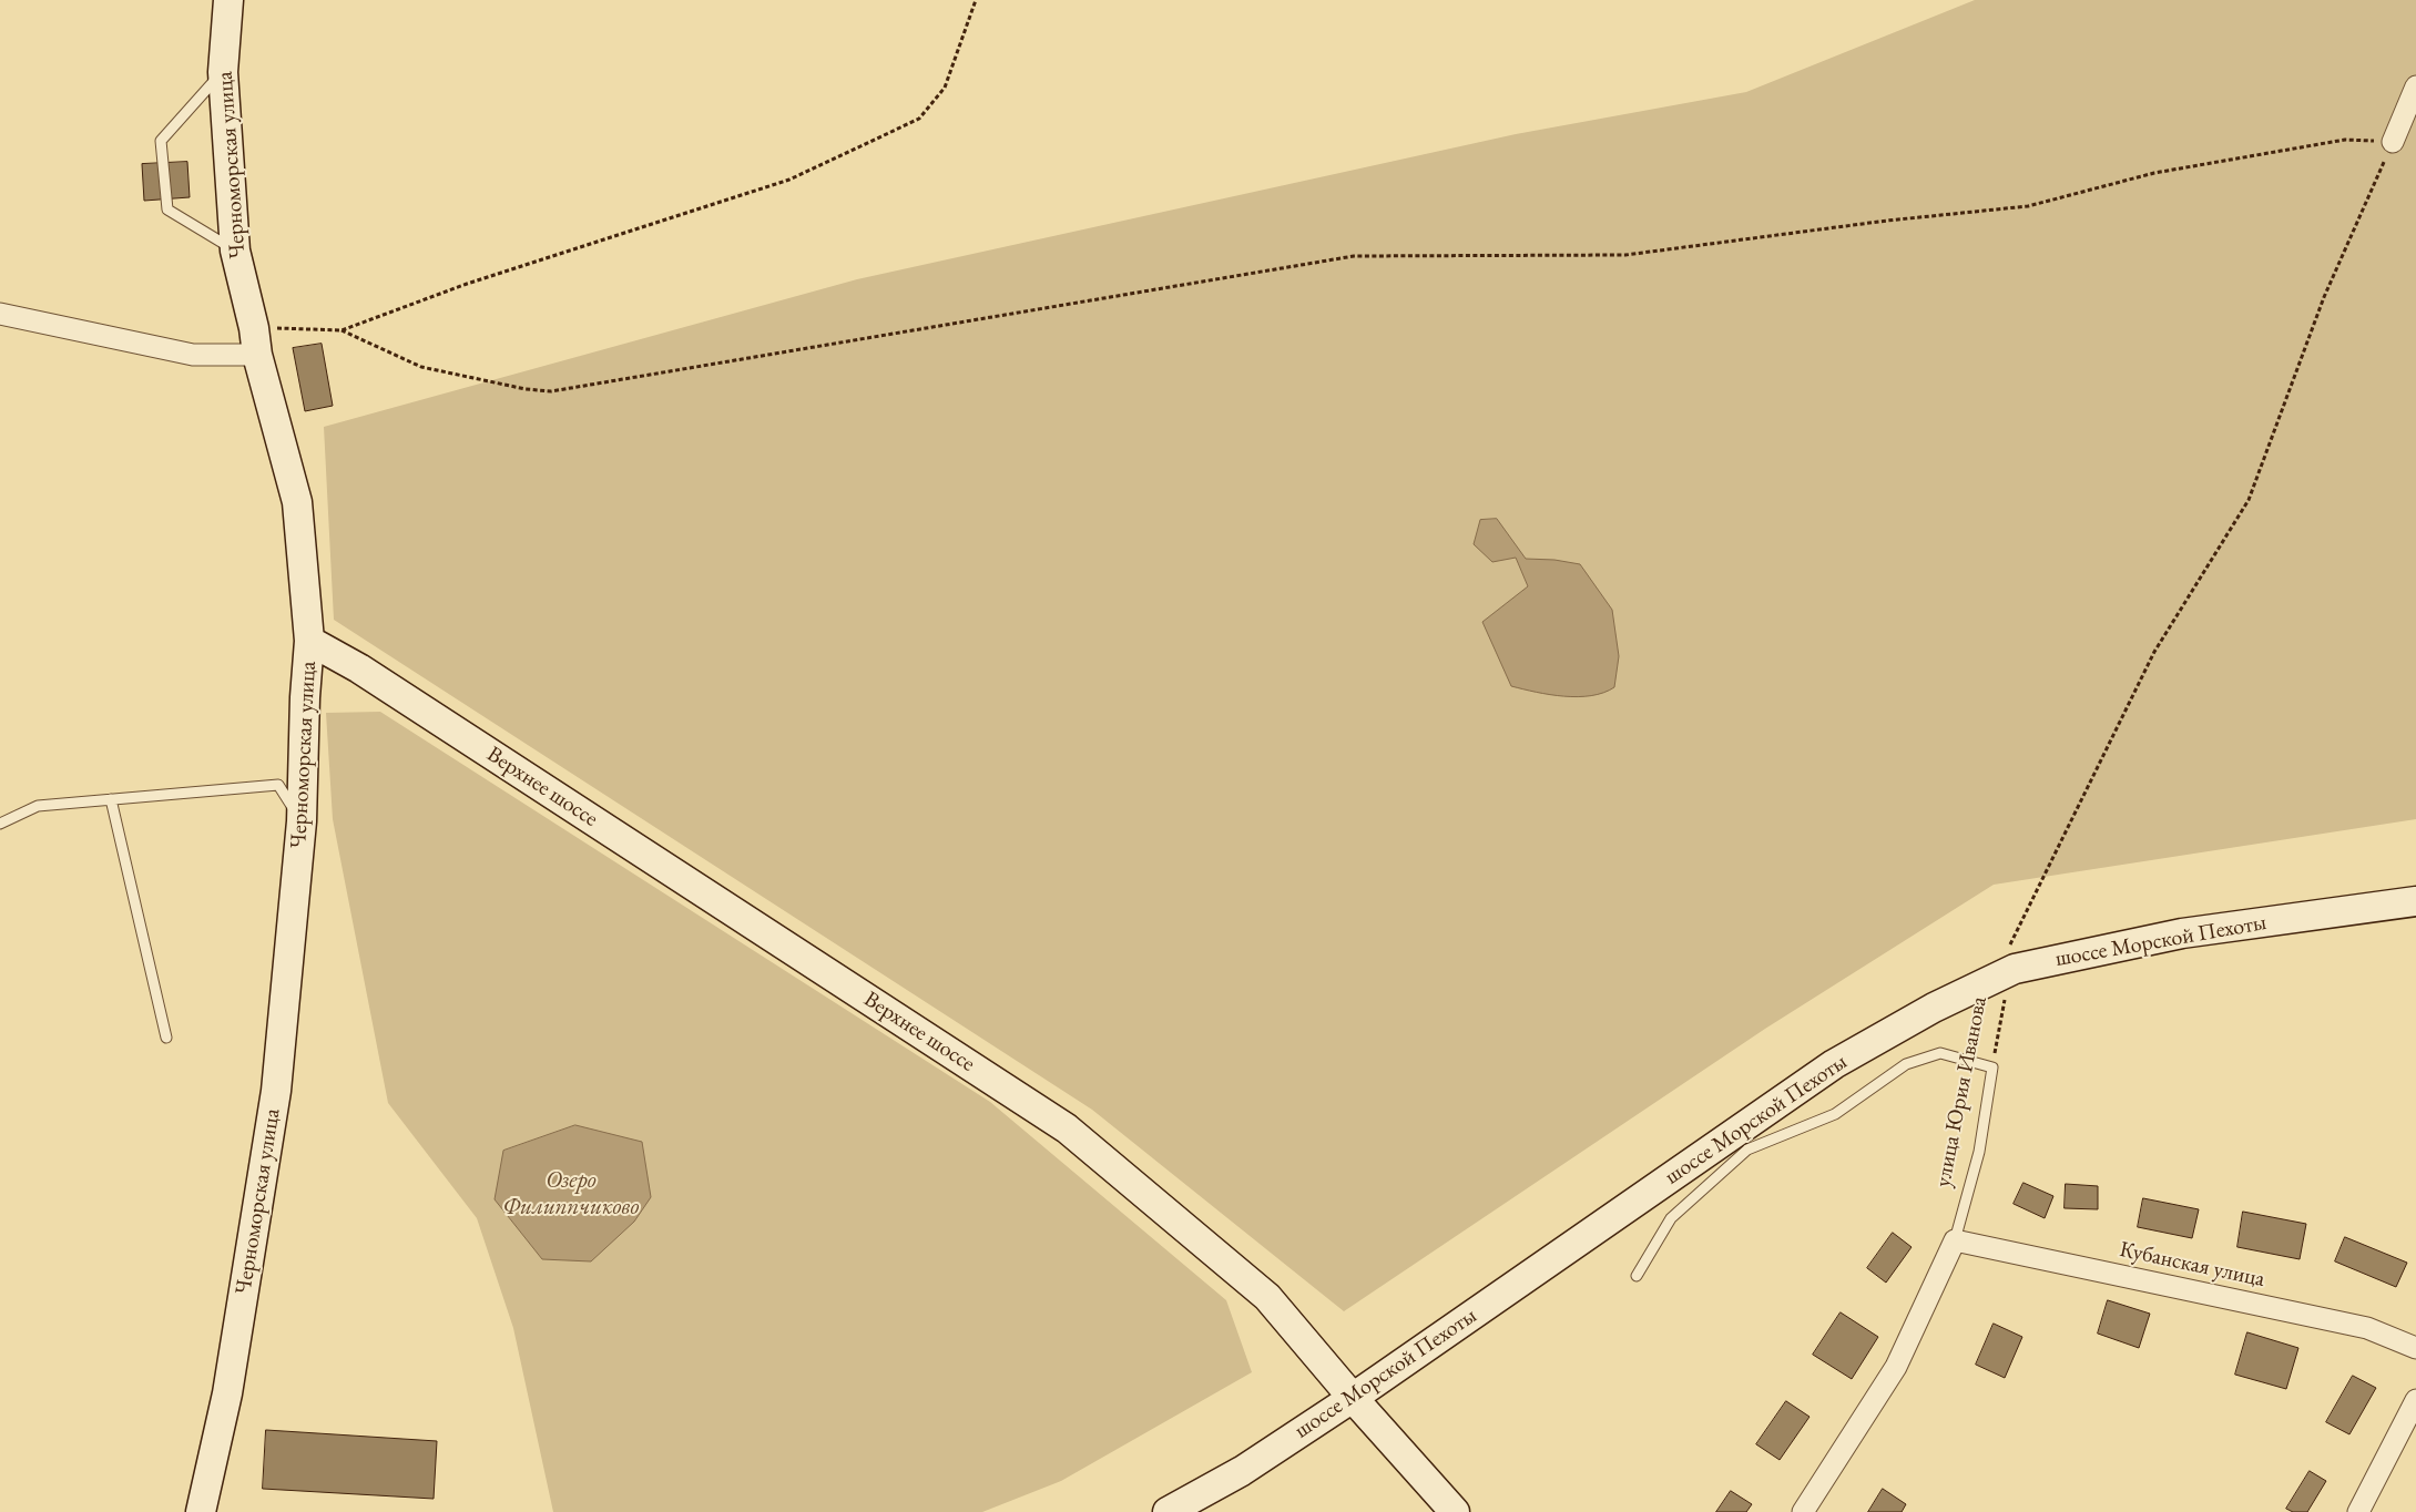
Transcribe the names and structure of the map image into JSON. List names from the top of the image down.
{
  "streets": {
    "street": [
      "Черноморская улица",
      "Верхнее шоссе",
      "шоссе Морской Пехоты",
      "улица Юрия Иванова",
      "Кубанская улица"
    ]
  },
  "crossings": [
    ["Черноморская улица", "Верхнее шоссе"],
    ["Верхнее шоссе", "шоссе Морской Пехоты"],
    ["улица Юрия Иванова", "Кубанская улица"]
  ],
  "water": ["Озеро Филиппчиково"]
}
